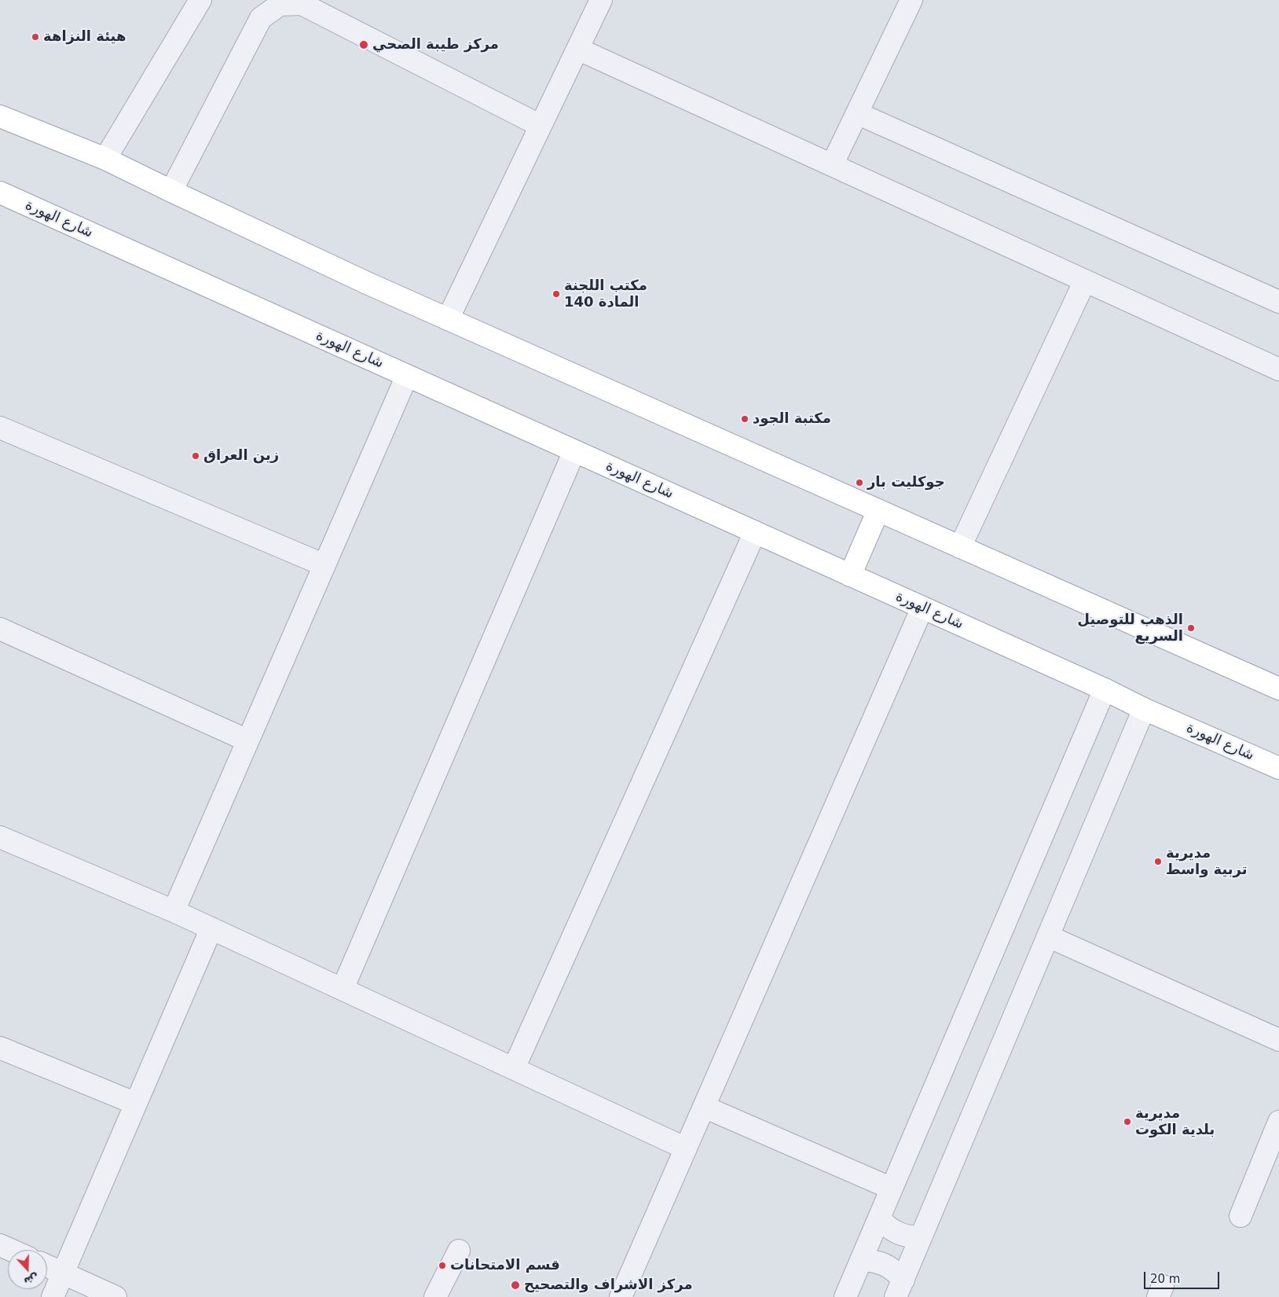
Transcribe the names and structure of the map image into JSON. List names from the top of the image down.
{
  "streets": {
    "main road": ["شارع الهورة"]
  },
  "places": [
    "هيئة النزاهة",
    "مركز طيبة الصحي",
    "مكتب اللجنة المادة 140",
    "مكتبة الجود",
    "زين العراق",
    "جوكليت بار",
    "الذهب للتوصيل السريع",
    "مديرية تربية واسط",
    "مديرية بلدية الكوت",
    "قسم الامتحانات",
    "مركز الاشراف والتصحيح"
  ],
  "scale_bar": "20 m",
  "north": "bottom"
}
